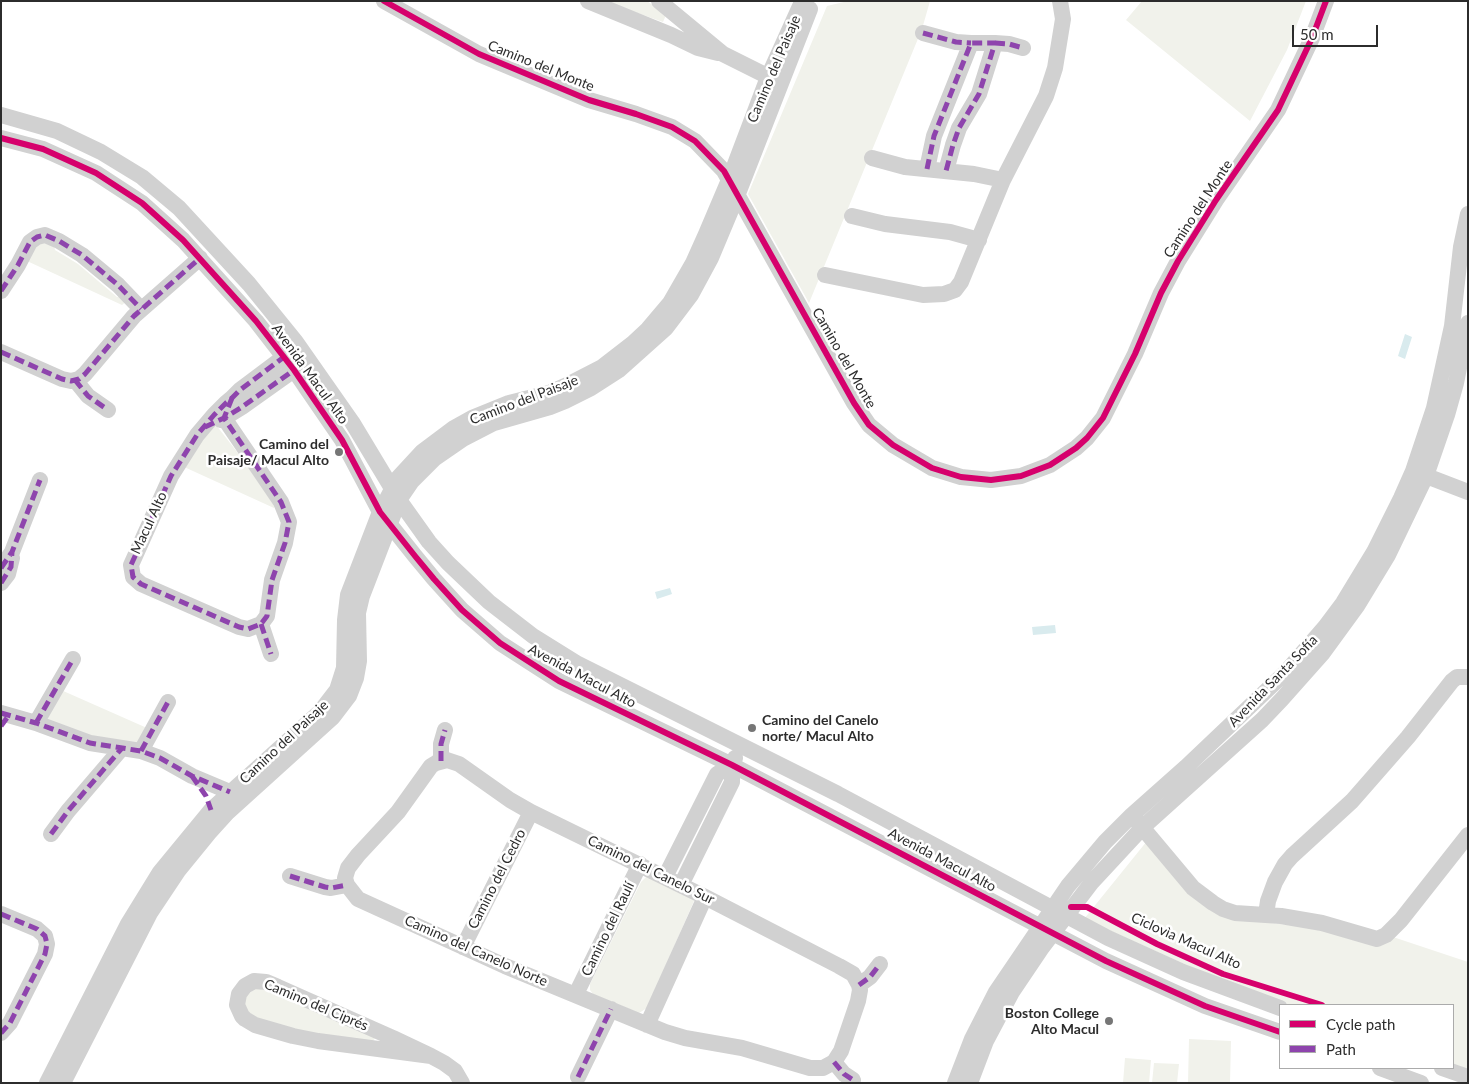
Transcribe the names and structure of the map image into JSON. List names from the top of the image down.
{
  "streets": {
    "street": [
      "Camino del Monte",
      "Camino del Paisaje",
      "Avenida Macul Alto",
      "Macul Alto",
      "Avenida Santa Sofía",
      "Camino del Canelo Sur",
      "Camino del Cedro",
      "Camino del Raulí",
      "Camino del Canelo Norte",
      "Camino del Ciprés"
    ],
    "cycle path": ["Ciclovìa Macul Alto"]
  },
  "crossings": [
    ["Camino del Monte", "Camino del Paisaje"],
    ["Camino del Paisaje", "Avenida Macul Alto"],
    ["Avenida Macul Alto", "Macul Alto"],
    ["Avenida Macul Alto", "Avenida Santa Sofía"],
    ["Camino del Canelo Sur", "Camino del Cedro"],
    ["Camino del Canelo Sur", "Camino del Raulí"],
    ["Camino del Cedro", "Camino del Canelo Norte"],
    ["Camino del Raulí", "Camino del Canelo Norte"]
  ],
  "places": ["Camino del Paisaje/ Macul Alto", "Camino del Canelo norte/ Macul Alto", "Boston College Alto Macul"],
  "legend": ["Cycle path", "Path"],
  "scale_bar": "50 m"
}
